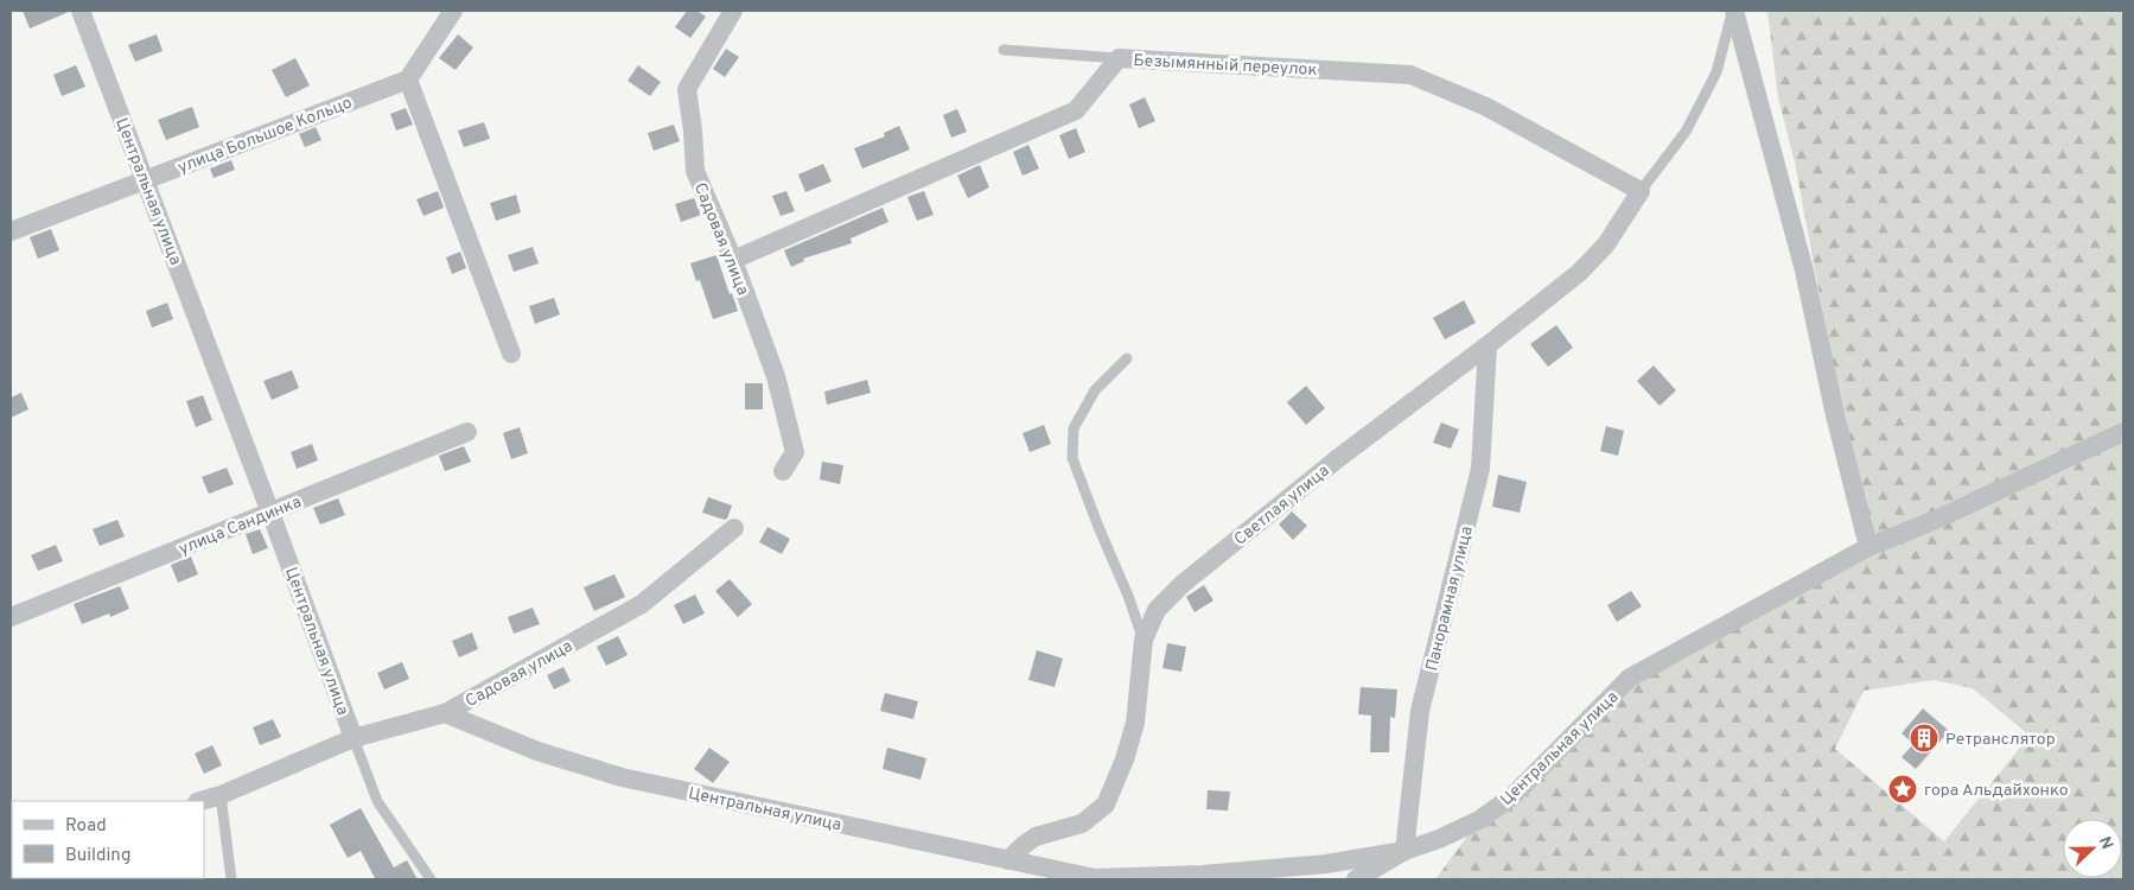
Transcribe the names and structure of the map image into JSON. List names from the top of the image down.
{
  "streets": {
    "street": [
      "Безымянный переулок",
      "улица Большое Кольцо",
      "Центральная улица",
      "Садовая улица",
      "Светлая улица",
      "улица Сандинка",
      "Панорамная улица"
    ]
  },
  "crossings": [
    ["Безымянный переулок", "Садовая улица"],
    ["Безымянный переулок", "Светлая улица"],
    ["улица Большое Кольцо", "Центральная улица"],
    ["Центральная улица", "Садовая улица"],
    ["Центральная улица", "Светлая улица"],
    ["Центральная улица", "улица Сандинка"],
    ["Центральная улица", "Панорамная улица"],
    ["Светлая улица", "Панорамная улица"]
  ],
  "places": {
    "building": ["Ретранслятор"],
    "place": ["гора Альдайхонко"]
  },
  "legend": ["Road", "Building"],
  "north": "right"
}
